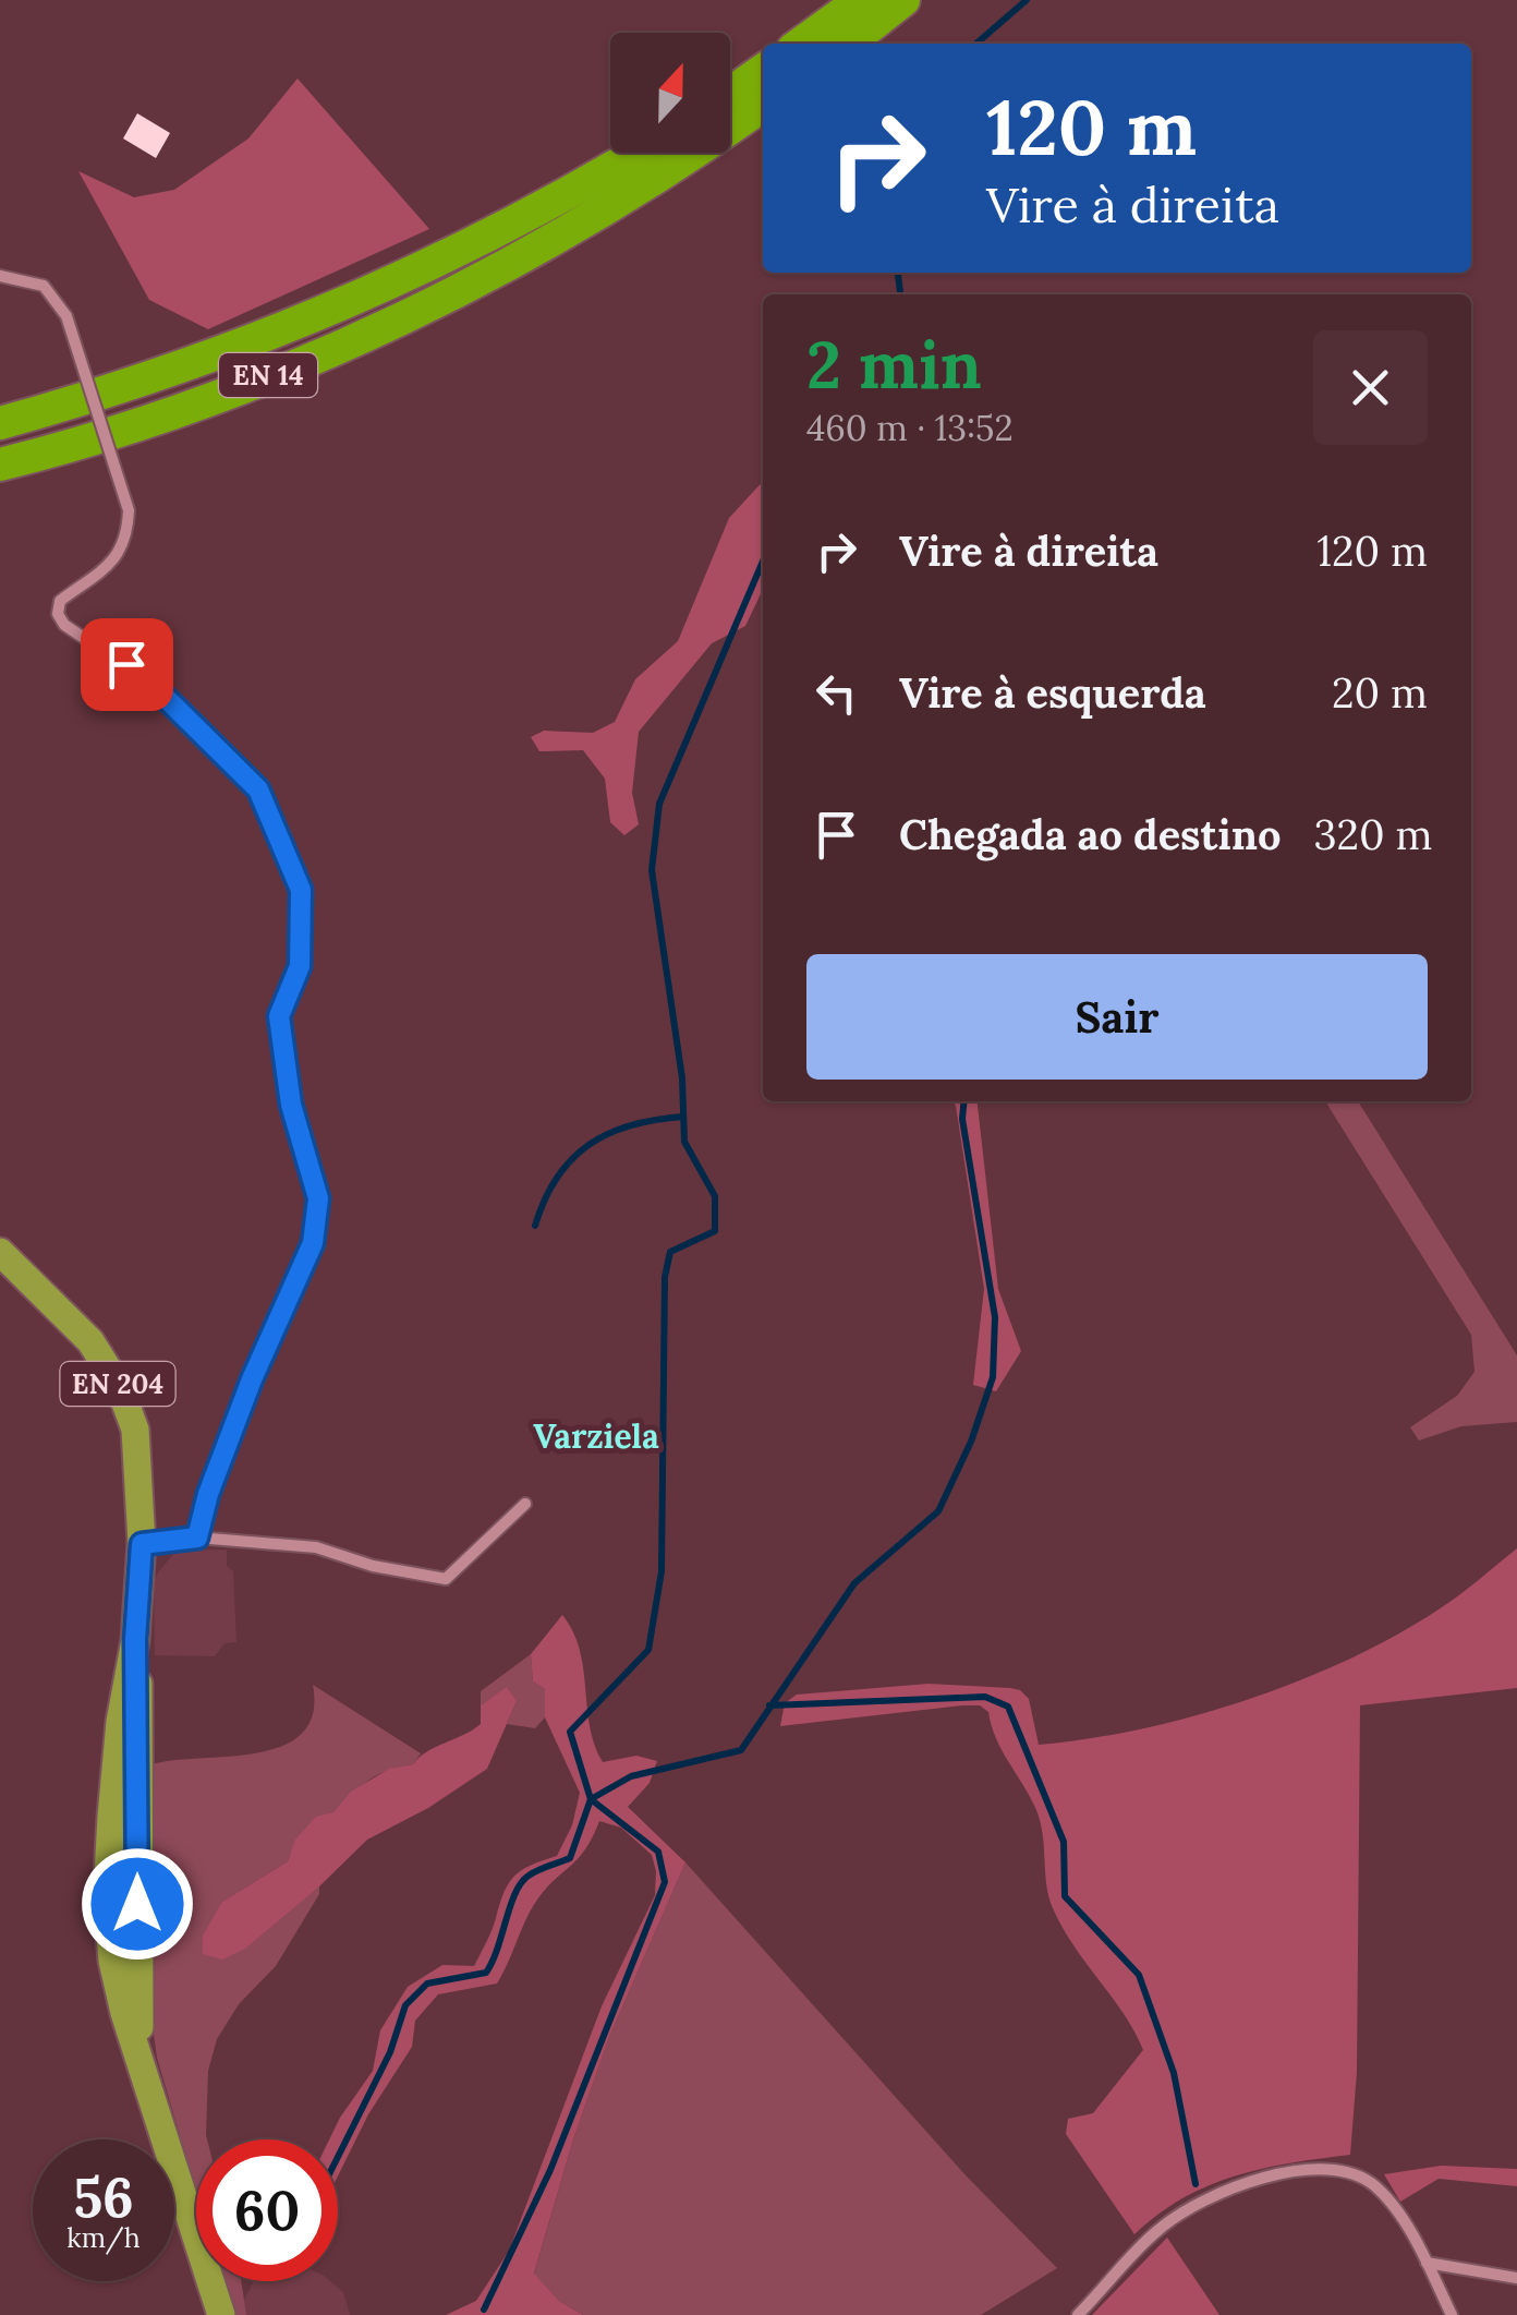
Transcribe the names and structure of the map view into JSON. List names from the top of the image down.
{
  "streets": {
    "highway": ["EN 14"],
    "main road": ["EN 204"]
  },
  "districts": ["Varziela"],
  "north": "top",
  "page": {
    "turn": ["120 m", "Vire à direita"],
    "heading": ["2 min", "460 m · 13:52"],
    "list": [
      {
        "name": "Vire à direita",
        "value": "120 m"
      },
      {
        "name": "Vire à esquerda",
        "value": "20 m"
      },
      {
        "name": "Chegada ao destino",
        "value": "320 m"
      }
    ],
    "buttons": "Sair",
    "speed": "56 km/h",
    "limit": "60"
  }
}
